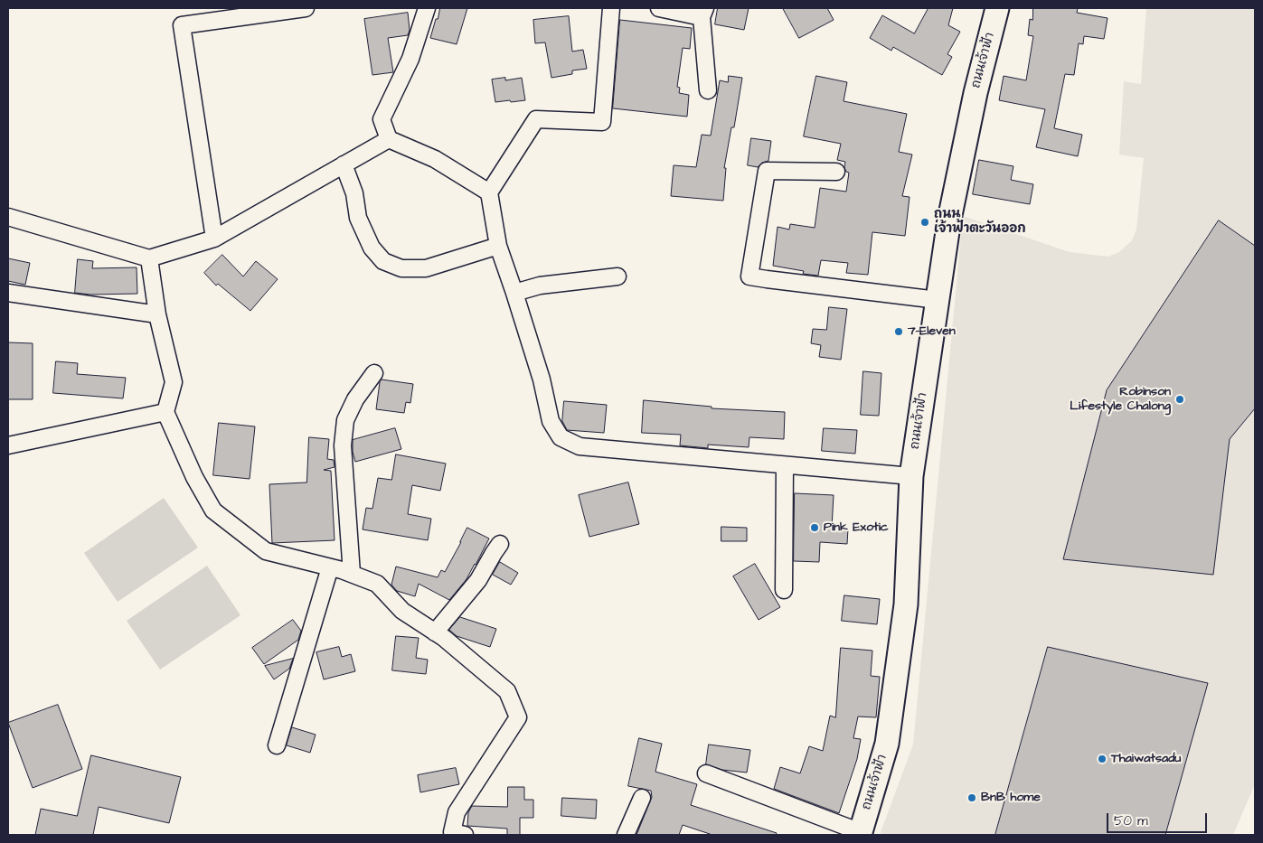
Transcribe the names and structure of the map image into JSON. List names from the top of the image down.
{
  "streets": {
    "main road": ["ถนนเจ้าฟ้า"]
  },
  "places": [
    "ถนน เจ้าฟ้าตะวันออก",
    "7-Eleven",
    "Robinson Lifestyle Chalong",
    "Pink Exotic",
    "Thaiwatsadu",
    "BnB home"
  ],
  "scale_bar": "50 m"
}
